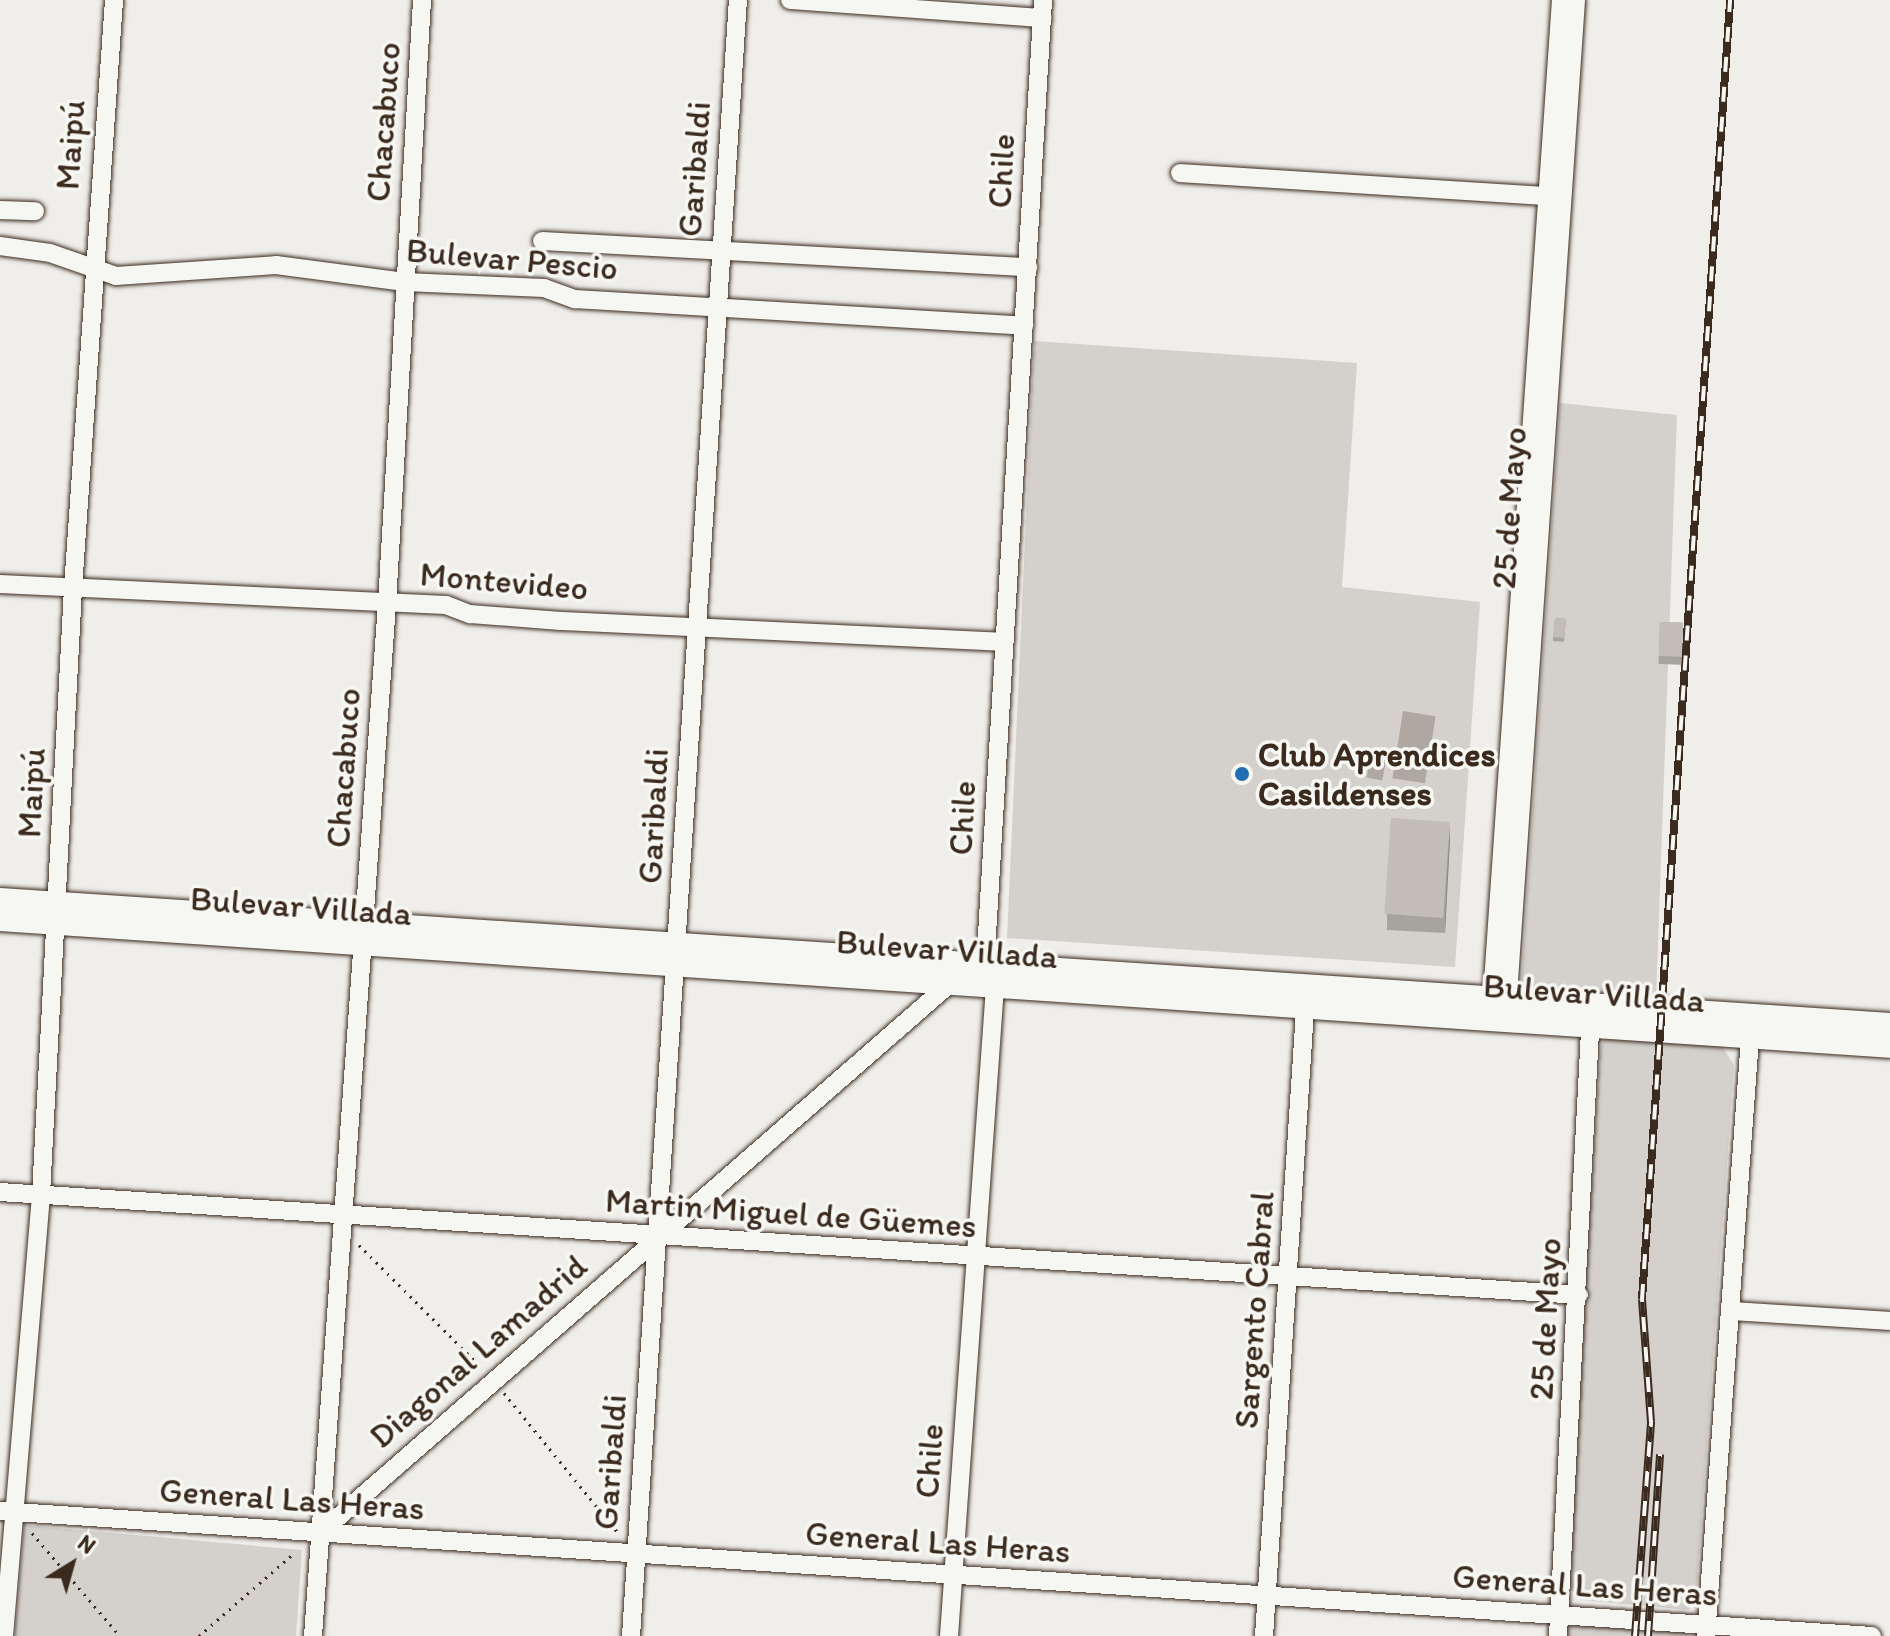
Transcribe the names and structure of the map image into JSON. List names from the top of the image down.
{
  "streets": {
    "main road": ["Bulevar Villada"],
    "street": [
      "Chacabuco",
      "Maipú",
      "Garibaldi",
      "Chile",
      "Bulevar Pescio",
      "25 de Mayo",
      "Montevideo",
      "Martin Miguel de Güemes",
      "Sargento Cabral",
      "Diagonal Lamadrid",
      "General Las Heras"
    ]
  },
  "crossings": [
    ["Chacabuco", "Bulevar Pescio"],
    ["Chacabuco", "Montevideo"],
    ["Chacabuco", "Bulevar Villada"],
    ["Chacabuco", "Martin Miguel de Güemes"],
    ["Chacabuco", "Diagonal Lamadrid"],
    ["Chacabuco", "General Las Heras"],
    ["Maipú", "Bulevar Pescio"],
    ["Maipú", "Montevideo"],
    ["Maipú", "Bulevar Villada"],
    ["Maipú", "Martin Miguel de Güemes"],
    ["Maipú", "General Las Heras"],
    ["Garibaldi", "Bulevar Pescio"],
    ["Garibaldi", "Montevideo"],
    ["Garibaldi", "Bulevar Villada"],
    ["Garibaldi", "Martin Miguel de Güemes"],
    ["Garibaldi", "Diagonal Lamadrid"],
    ["Garibaldi", "General Las Heras"],
    ["Chile", "Bulevar Pescio"],
    ["Chile", "Montevideo"],
    ["Chile", "Bulevar Villada"],
    ["Chile", "Martin Miguel de Güemes"],
    ["Chile", "Diagonal Lamadrid"],
    ["Chile", "General Las Heras"],
    ["25 de Mayo", "Bulevar Villada"],
    ["25 de Mayo", "Martin Miguel de Güemes"],
    ["25 de Mayo", "General Las Heras"],
    ["Bulevar Villada", "Sargento Cabral"],
    ["Bulevar Villada", "Diagonal Lamadrid"],
    ["Martin Miguel de Güemes", "Sargento Cabral"],
    ["Martin Miguel de Güemes", "Diagonal Lamadrid"],
    ["Sargento Cabral", "General Las Heras"],
    ["Diagonal Lamadrid", "General Las Heras"]
  ],
  "places": ["Club Aprendices Casildenses"],
  "north": "top right"
}
